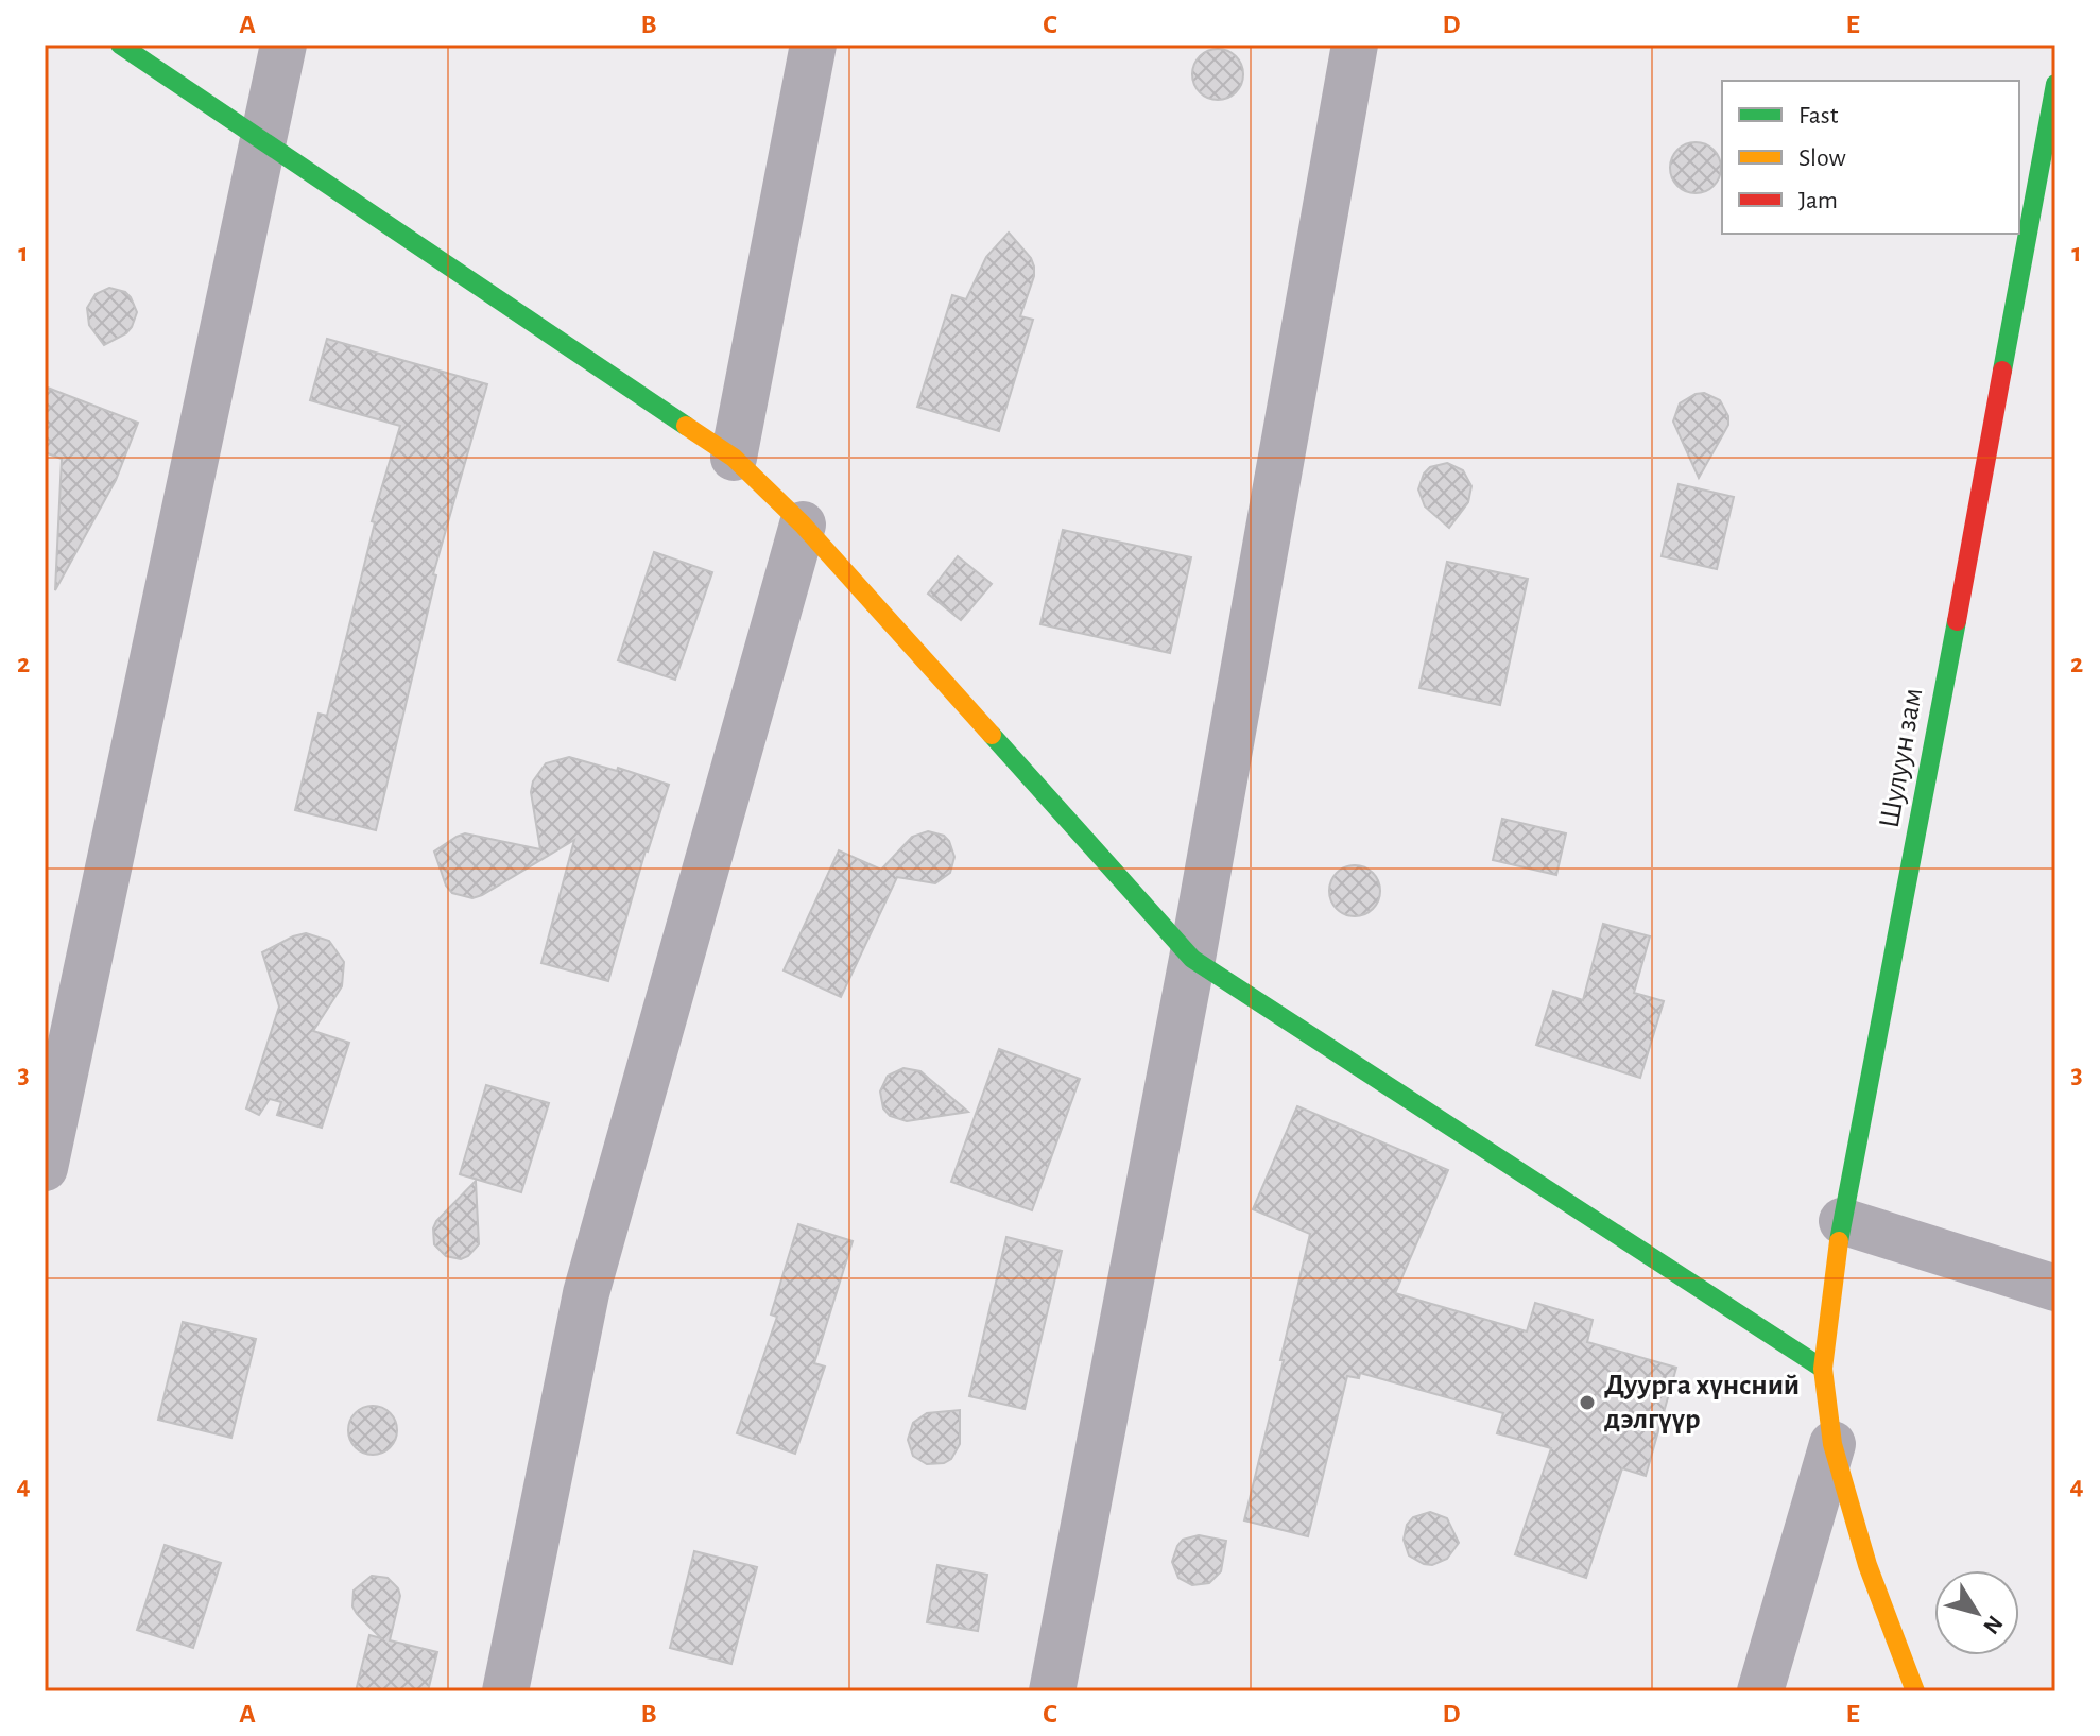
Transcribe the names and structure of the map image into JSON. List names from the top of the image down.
{
  "streets": {
    "street": ["Шулуун зам"]
  },
  "places": ["Дуурга хүнсний дэлгүүр"],
  "legend": ["Fast", "Slow", "Jam"],
  "north": "bottom right",
  "grid": {
    "columns": [
      "A",
      "B",
      "C",
      "D",
      "E"
    ],
    "rows": [
      "1",
      "2",
      "3",
      "4"
    ]
  }
}
